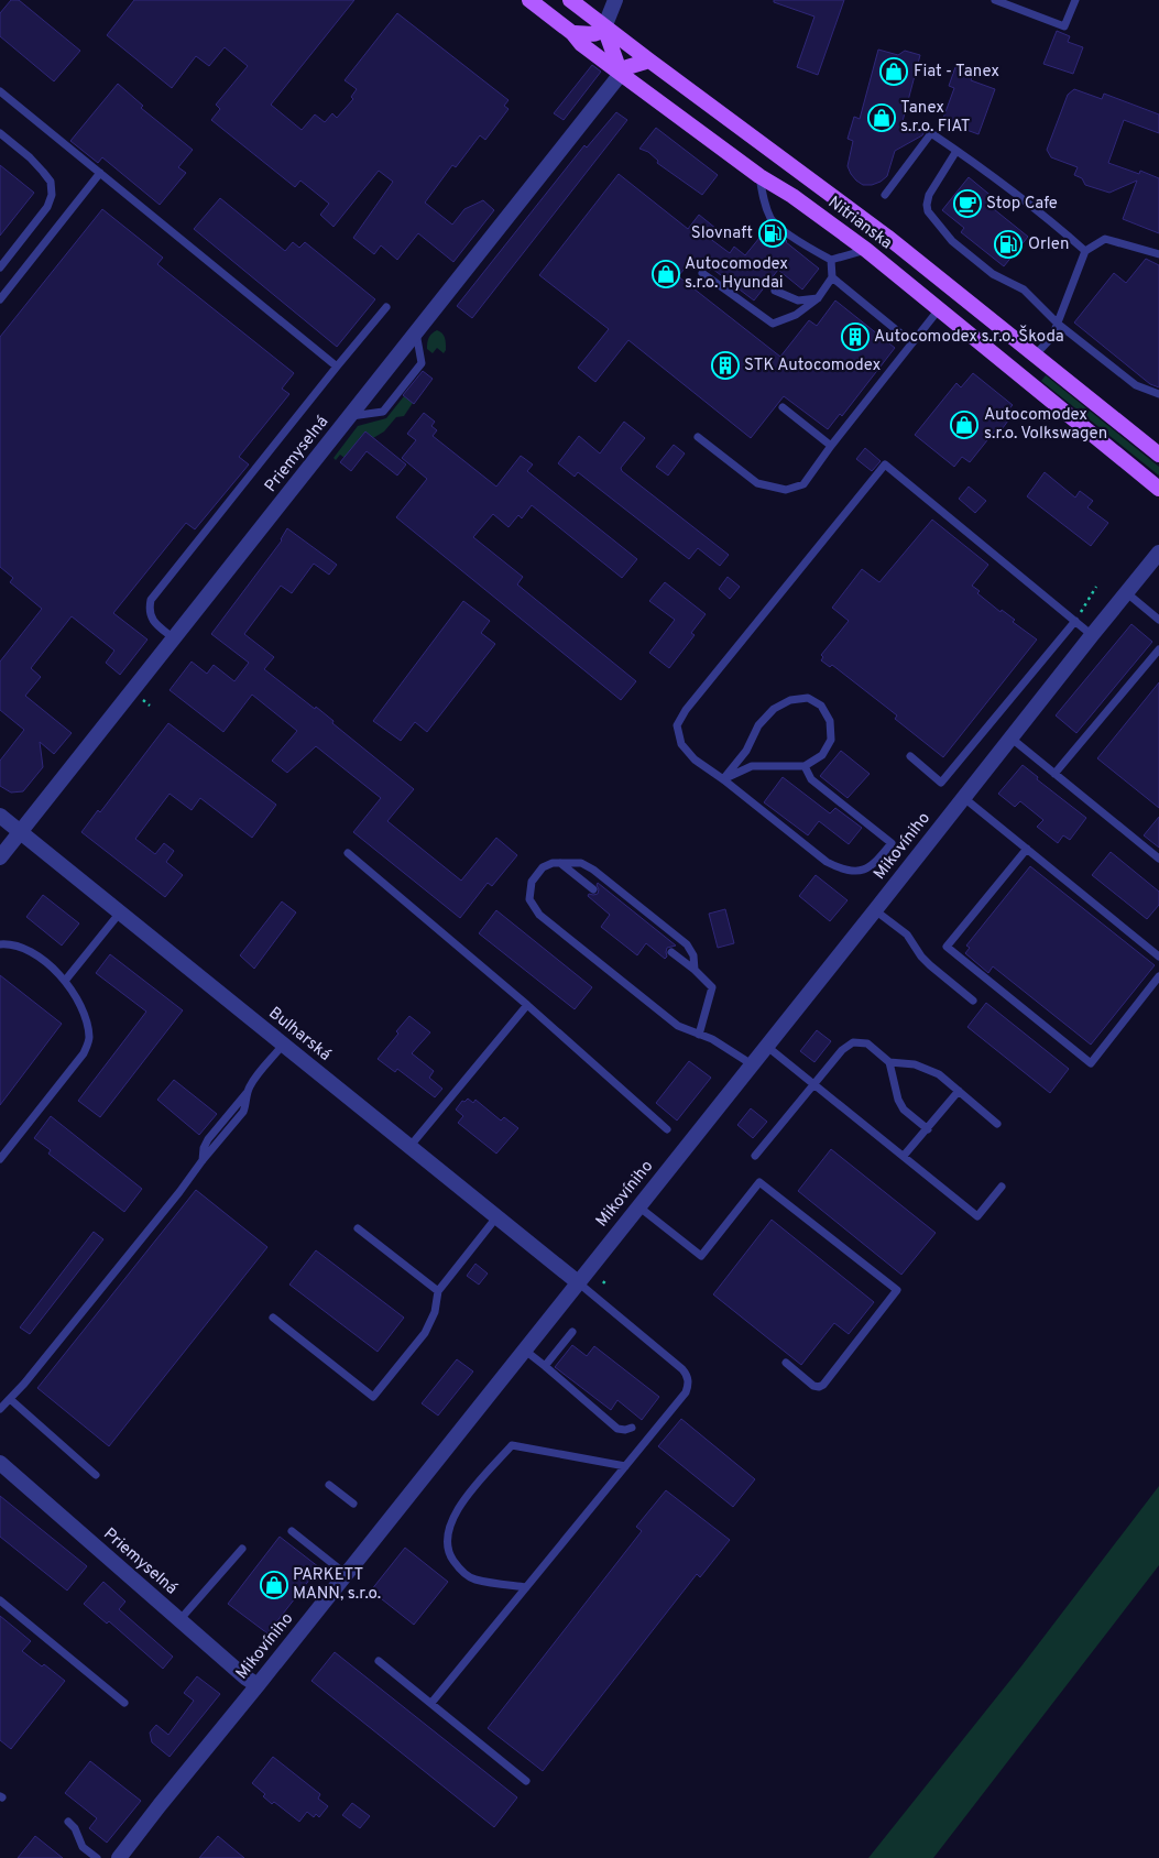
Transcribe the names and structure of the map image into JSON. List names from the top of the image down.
{
  "streets": {
    "main road": ["Nitrianska"],
    "street": ["Priemyselná", "Mikovíniho", "Bulharská"]
  },
  "crossings": [
    ["Nitrianska", "Priemyselná"],
    ["Priemyselná", "Mikovíniho"],
    ["Priemyselná", "Bulharská"],
    ["Mikovíniho", "Bulharská"]
  ],
  "places": {
    "shop": [
      "Fiat - Tanex",
      "Tanex s.r.o. FIAT",
      "Autocomodex s.r.o. Hyundai",
      "Autocomodex s.r.o. Volkswagen",
      "PARKETT MANN, s.r.o."
    ],
    "cafe": ["Stop Cafe"],
    "fuel station": ["Slovnaft", "Orlen"],
    "building": ["Autocomodex s.r.o. Škoda", "STK Autocomodex"]
  }
}
